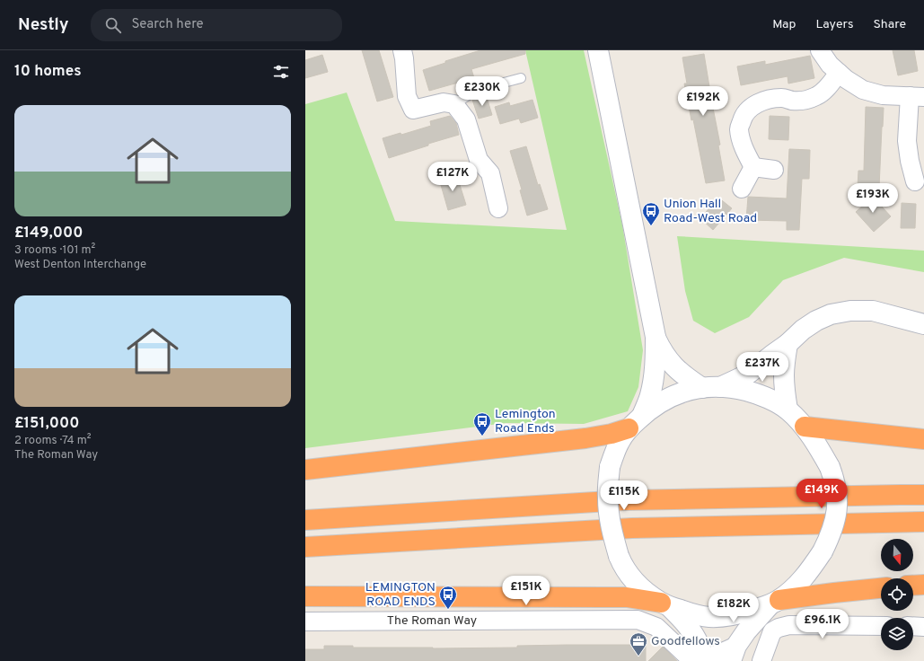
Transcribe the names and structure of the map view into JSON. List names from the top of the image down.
{
  "streets": {
    "street": ["The Roman Way"]
  },
  "places": {
    "bus stop": ["Union Hall Road-West Road", "Lemington Road Ends", "LEMINGTON ROAD ENDS"],
    "office": ["Goodfellows"]
  },
  "north": "bottom",
  "page": {
    "header": "Nestly",
    "search": "Search here",
    "nav": ["Map", "Layers", "Share"],
    "heading": "10 homes",
    "price": [
      "£230K",
      "£192K",
      "£127K",
      "£193K",
      "£237K",
      "£149K",
      "£115K",
      "£151K",
      "£182K",
      "£96.1K"
    ],
    "list": [
      {
        "name": "£149,000",
        "note": "3 rooms · 101 m² · West Denton Interchange"
      },
      {
        "name": "£151,000",
        "note": "2 rooms · 74 m² · The Roman Way"
      }
    ]
  }
}
